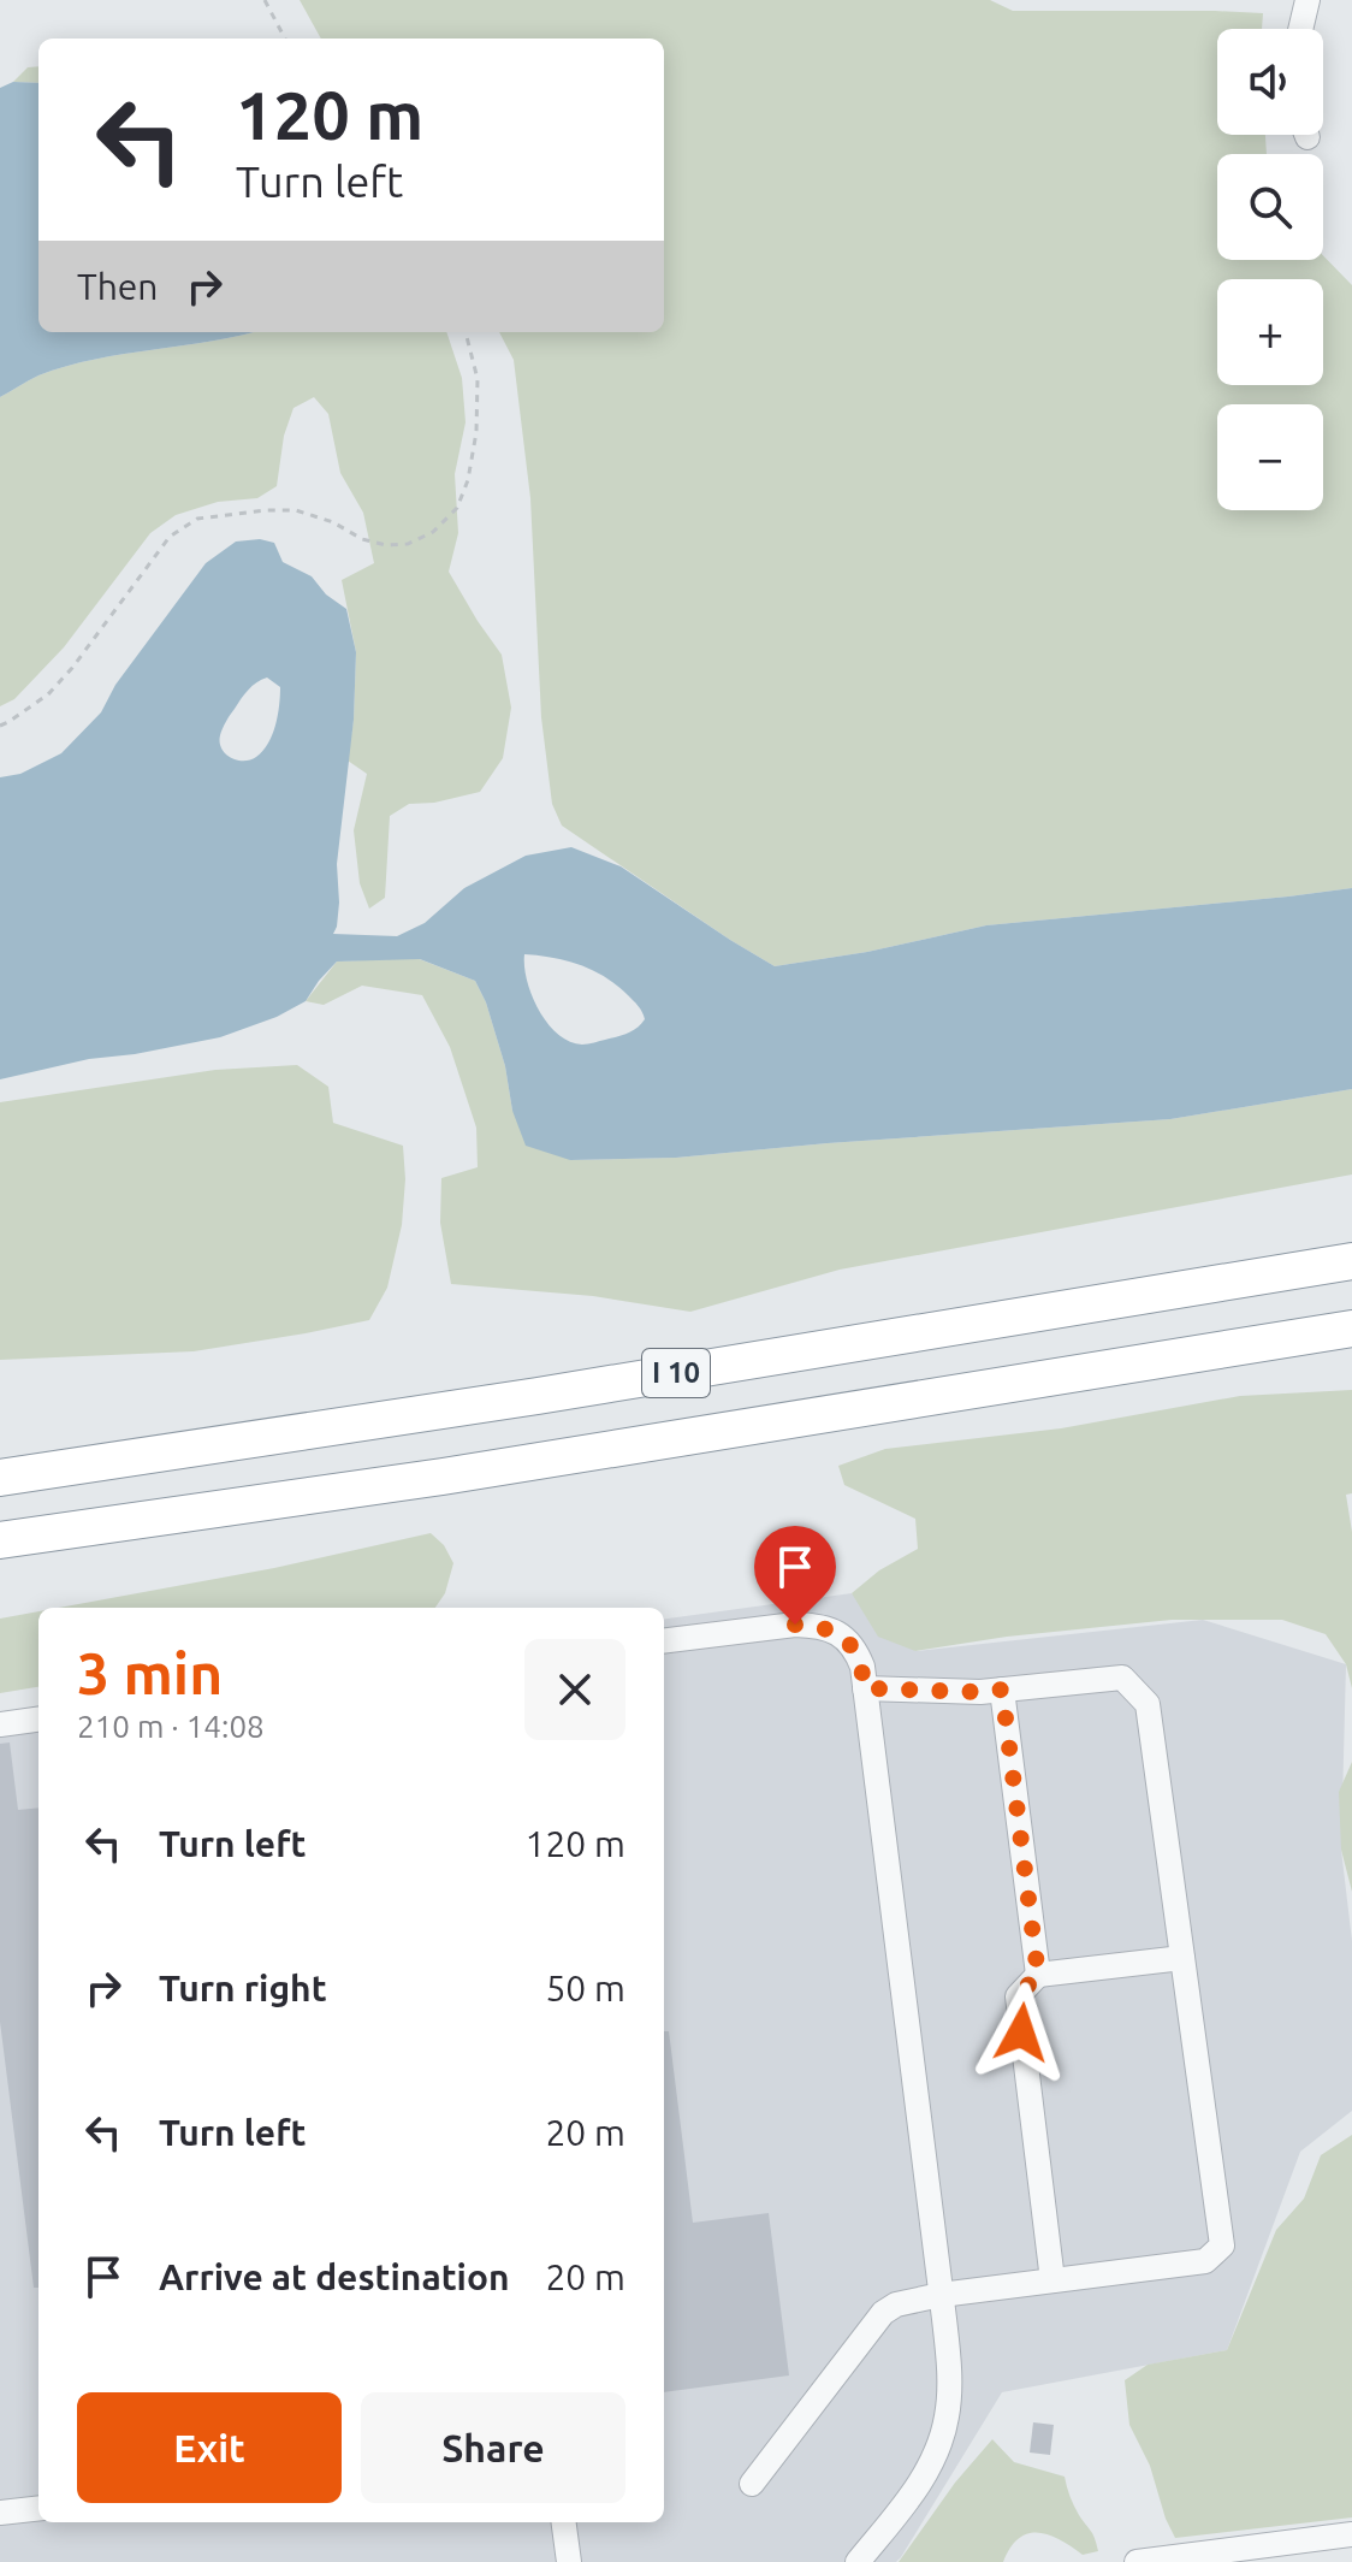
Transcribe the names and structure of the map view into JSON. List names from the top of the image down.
{
  "streets": {
    "highway": ["I 10"]
  },
  "page": {
    "map_buttons": ["+", "−"],
    "turn": ["120 m", "Turn left"],
    "then": "Then",
    "heading": ["3 min", "210 m · 14:08"],
    "list": [
      {
        "name": "Turn left",
        "value": "120 m"
      },
      {
        "name": "Turn right",
        "value": "50 m"
      },
      {
        "name": "Turn left",
        "value": "20 m"
      },
      {
        "name": "Arrive at destination",
        "value": "20 m"
      }
    ],
    "buttons": ["Exit", "Share"]
  }
}
